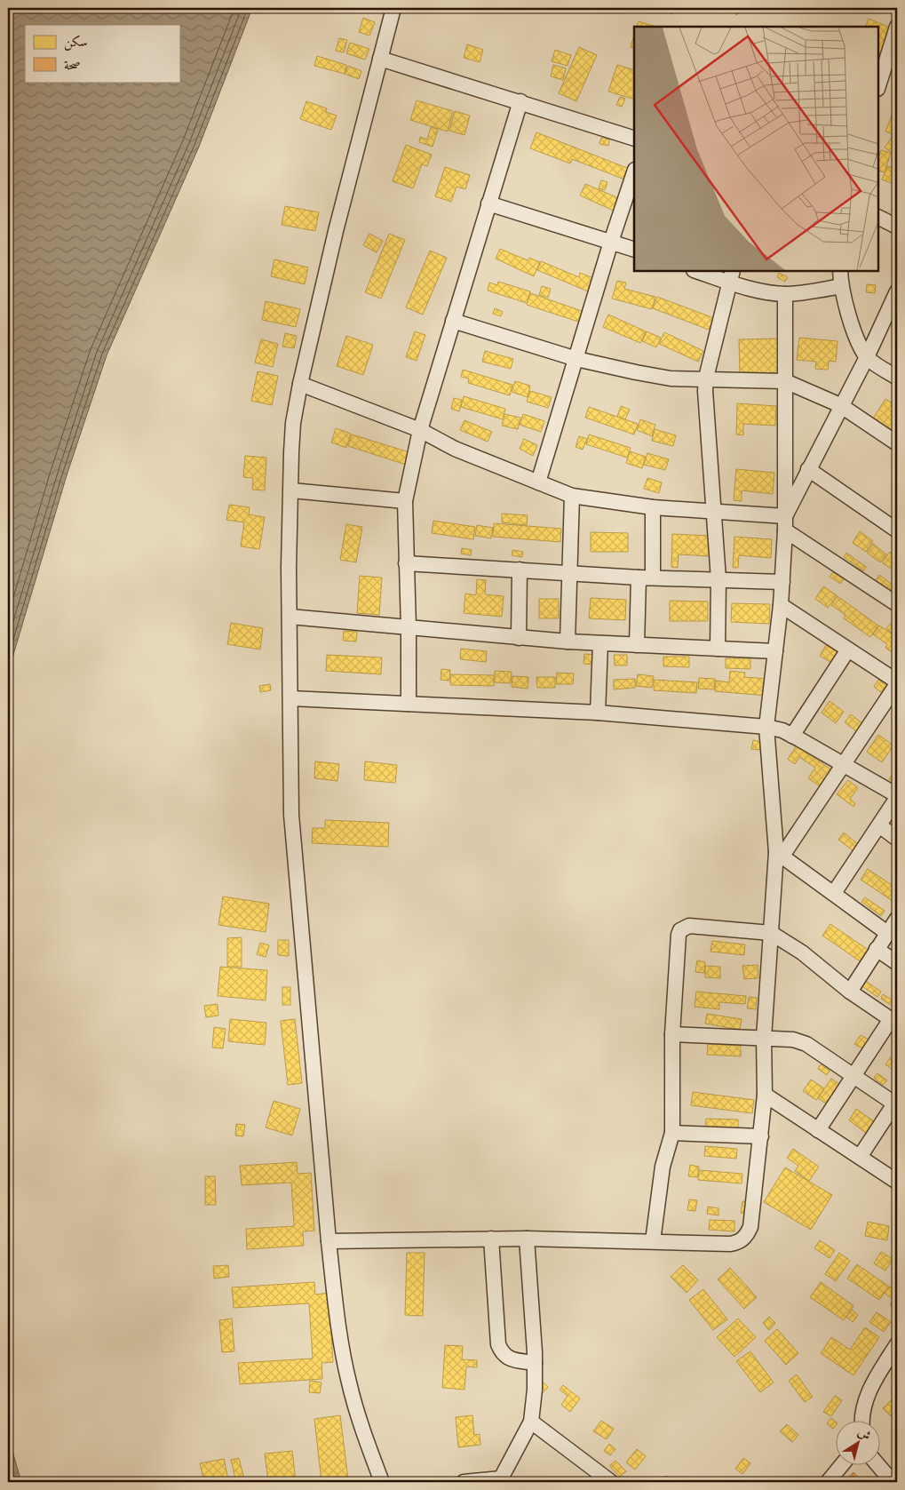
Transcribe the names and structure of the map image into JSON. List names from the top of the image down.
{
  "legend": ["سكن", "صحة"],
  "north": "top right"
}
